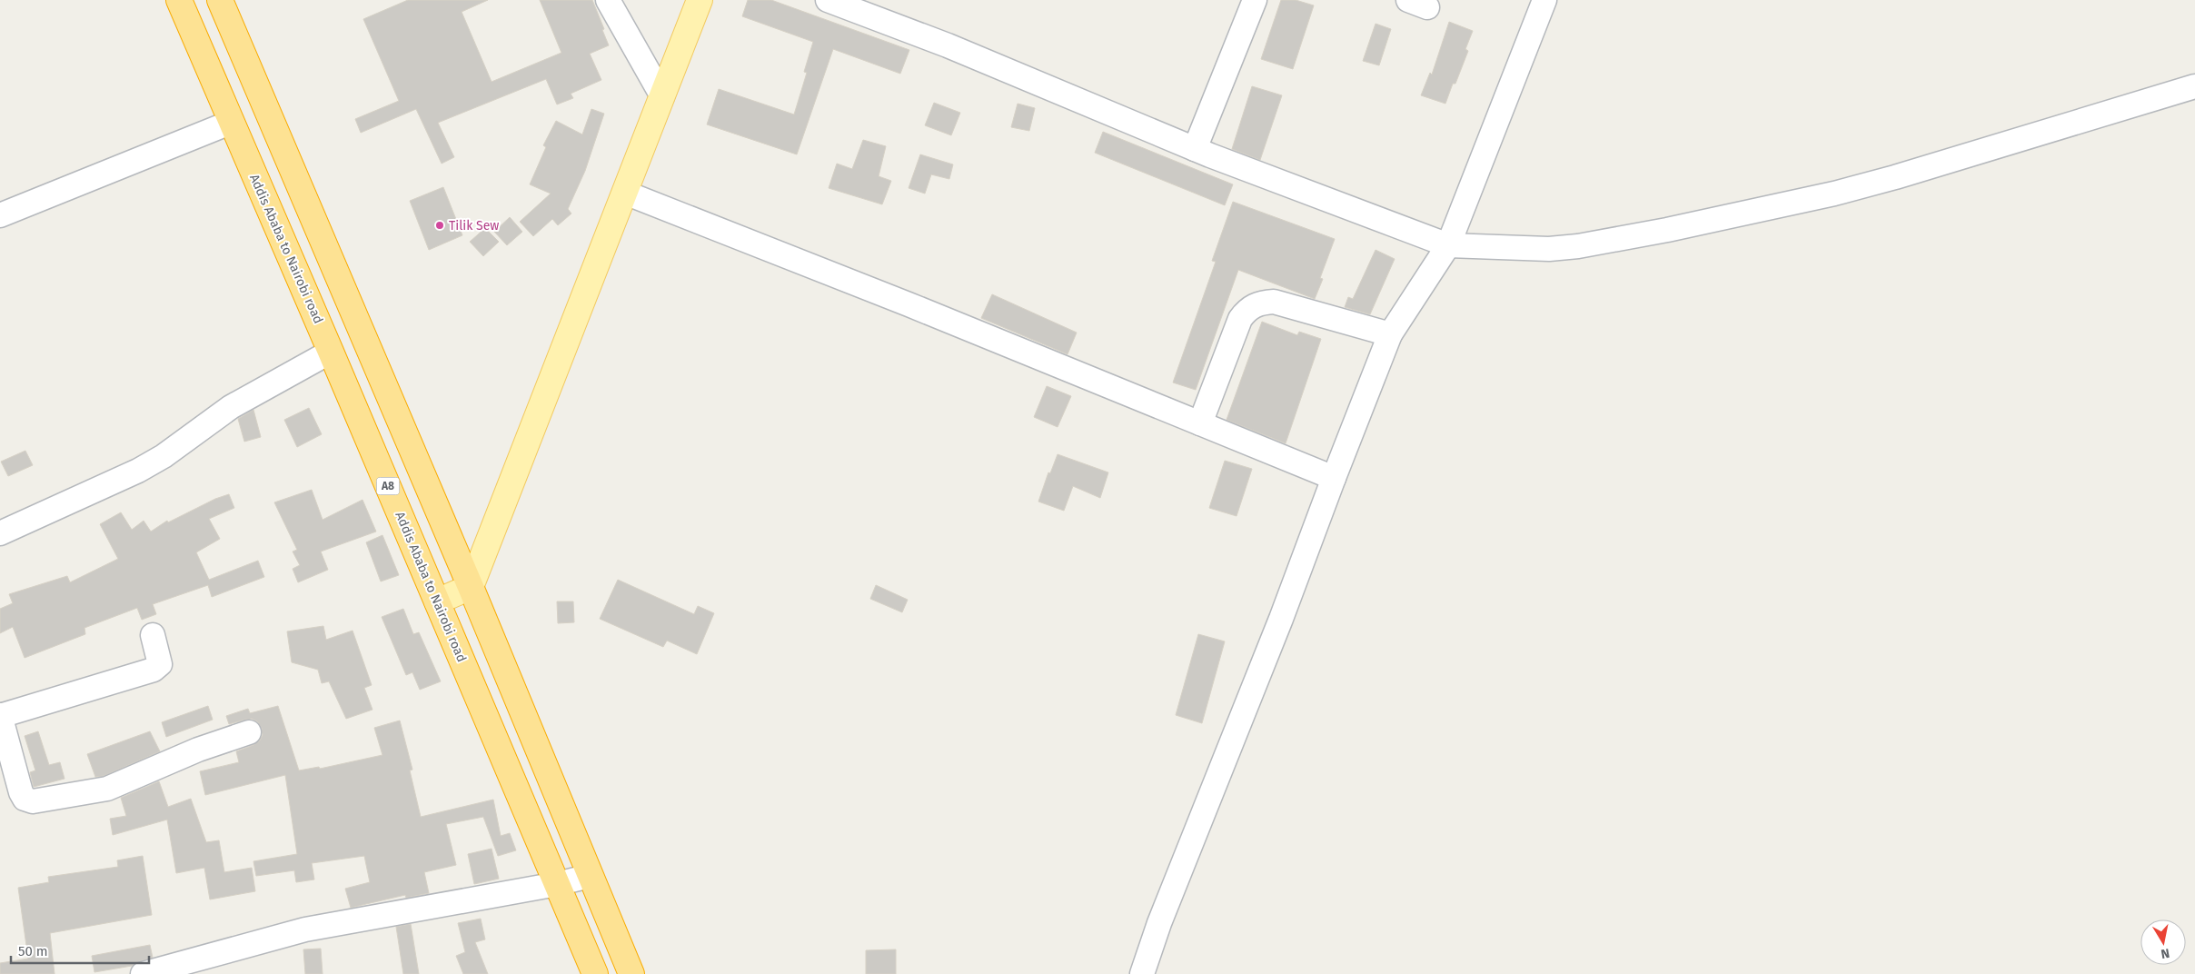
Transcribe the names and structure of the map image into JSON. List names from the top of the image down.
{
  "streets": {
    "highway": ["Addis Ababa to Nairobi road", "A8"]
  },
  "places": ["Tilik Sew"],
  "scale_bar": "50 m",
  "north": "bottom"
}
